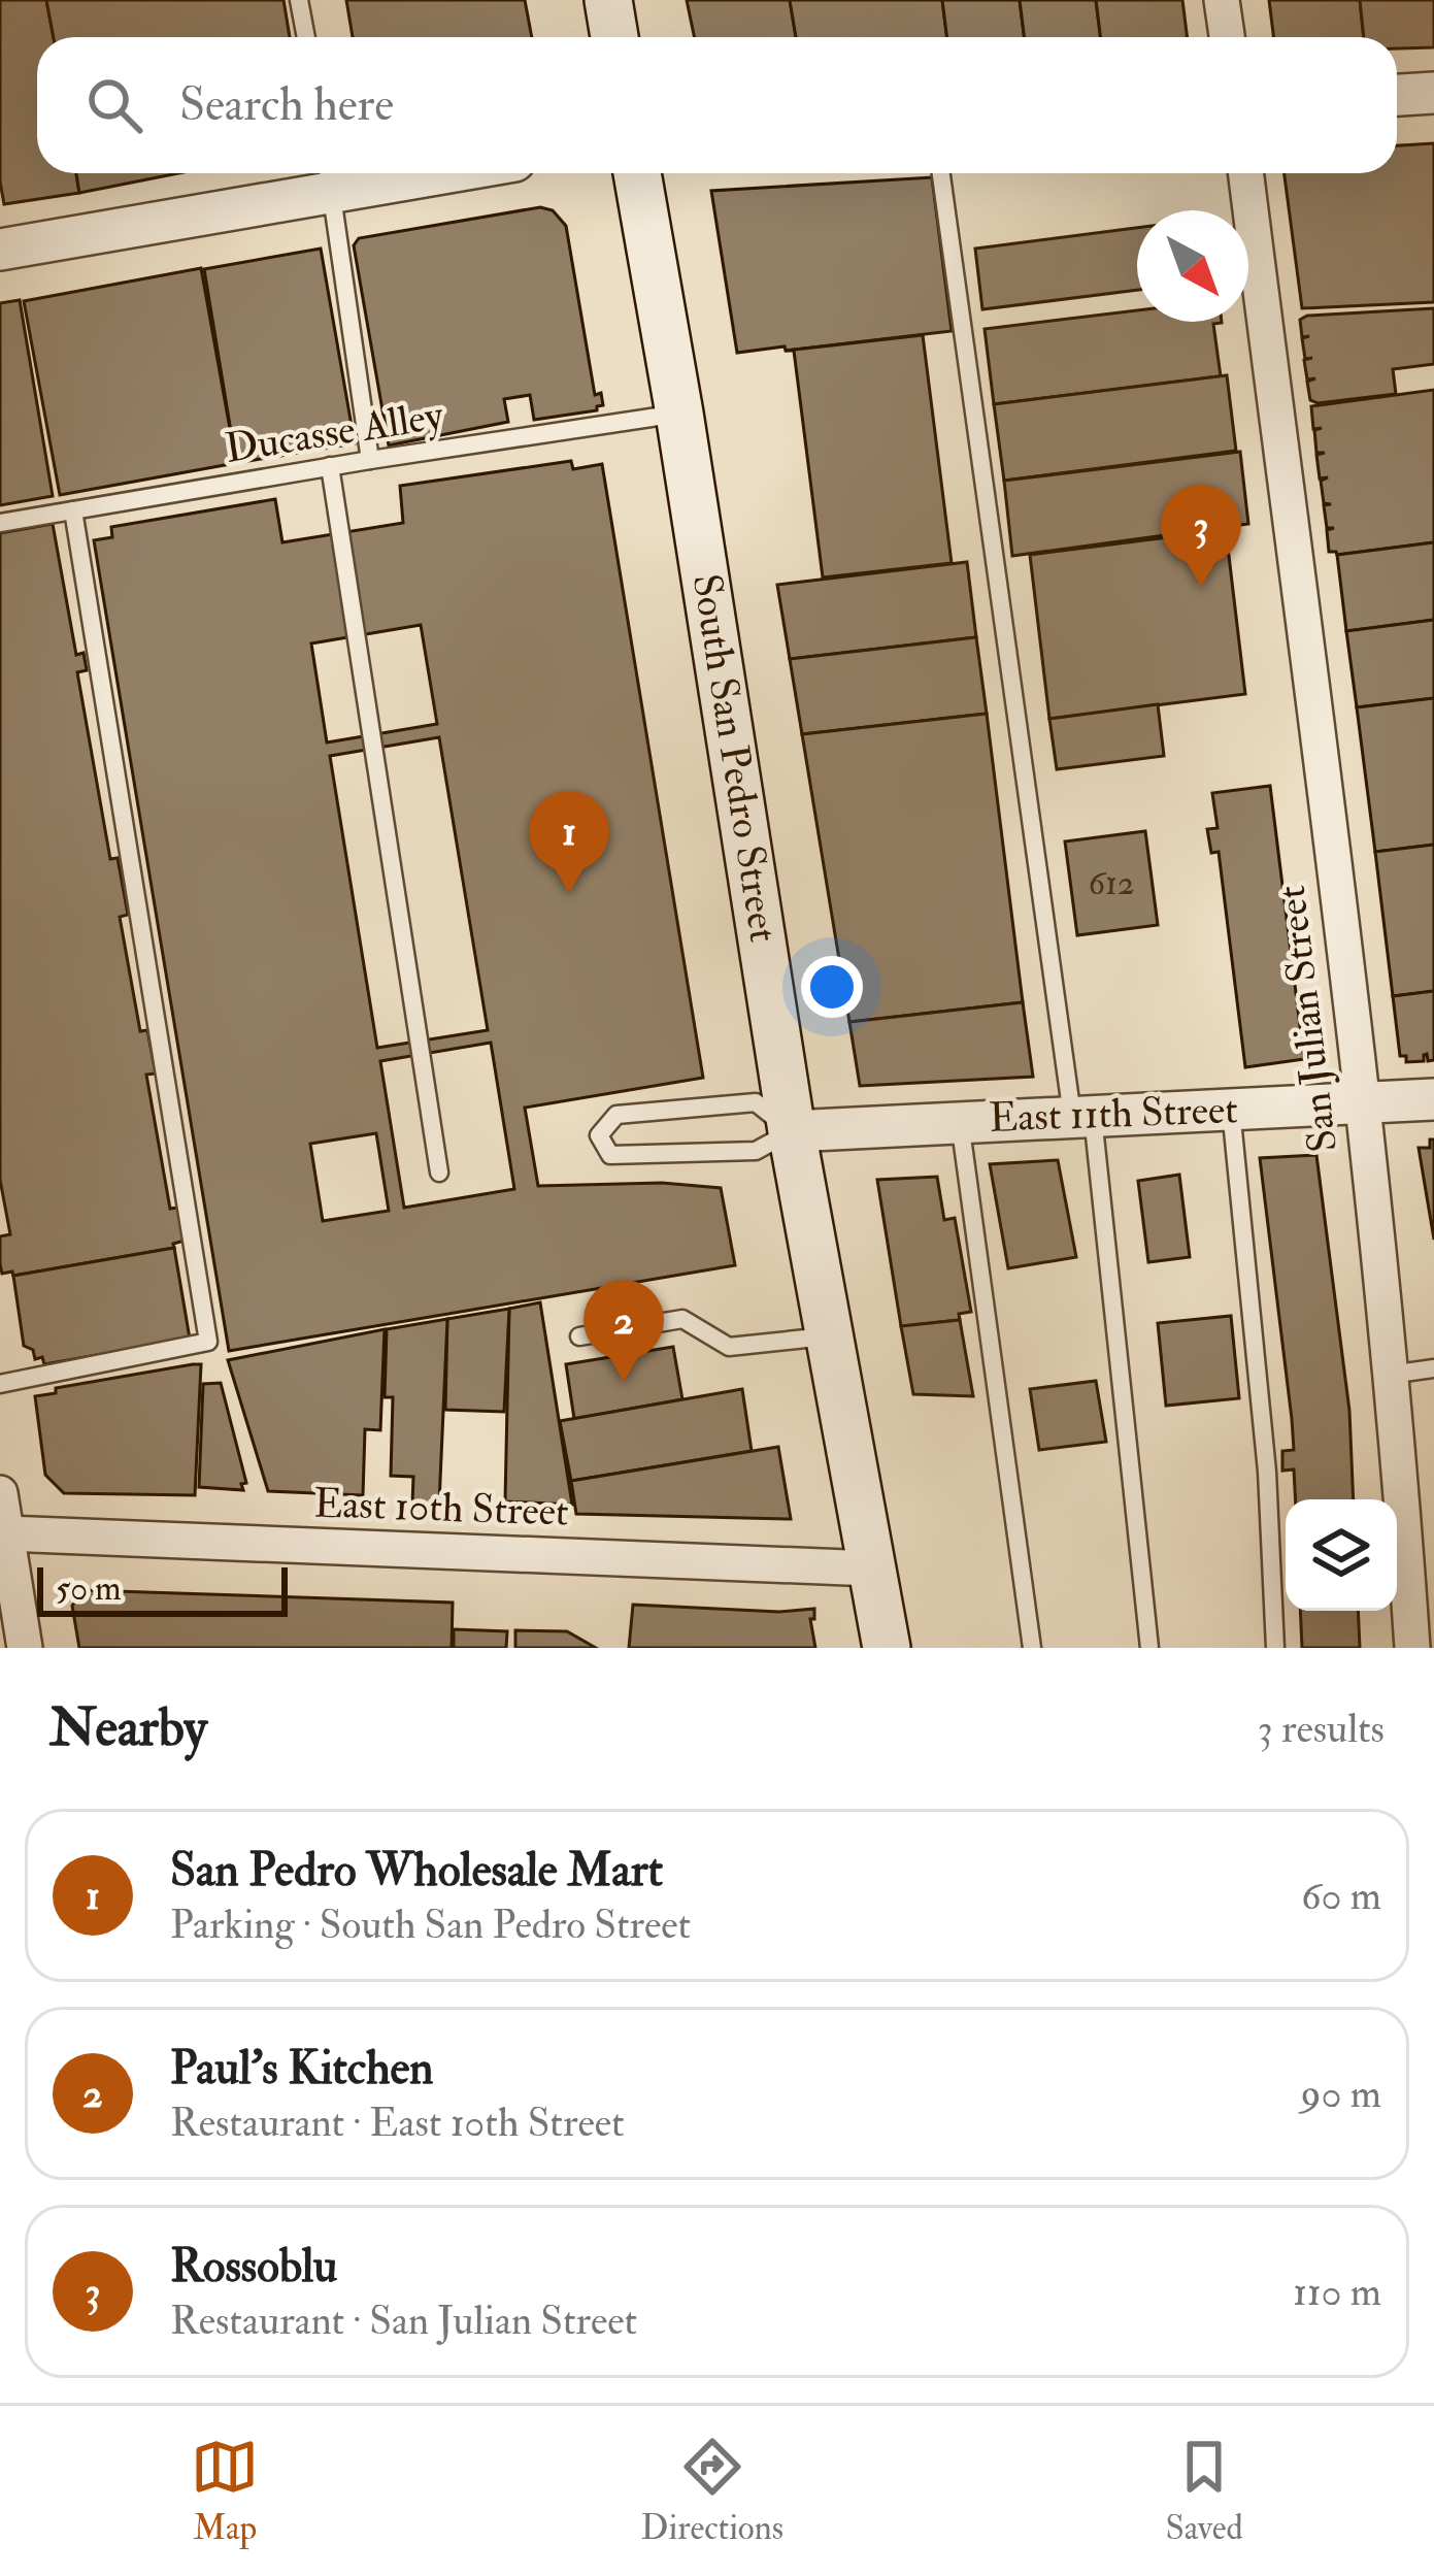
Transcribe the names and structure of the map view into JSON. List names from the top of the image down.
{
  "streets": {
    "main road": ["South San Pedro Street"],
    "street": ["San Julian Street", "East 11th Street", "East 10th Street"],
    "lane": ["Ducasse Alley"]
  },
  "crossings": [
    ["Ducasse Alley", "South San Pedro Street"],
    ["South San Pedro Street", "East 11th Street"],
    ["South San Pedro Street", "East 10th Street"],
    ["San Julian Street", "East 11th Street"]
  ],
  "house_numbers": ["612"],
  "scale_bar": "50 m",
  "north": "bottom right",
  "page": {
    "search": "Search here",
    "pins": ["3", "1", "2"],
    "scale": "50 m",
    "heading": ["Nearby", "3 results"],
    "list": [
      {
        "mark": "1",
        "name": "San Pedro Wholesale Mart",
        "note": "Parking · South San Pedro Street",
        "value": "60 m"
      },
      {
        "mark": "2",
        "name": "Paul's Kitchen",
        "note": "Restaurant · East 10th Street",
        "value": "90 m"
      },
      {
        "mark": "3",
        "name": "Rossoblu",
        "note": "Restaurant · San Julian Street",
        "value": "110 m"
      }
    ],
    "nav": ["Map", "Directions", "Saved"]
  }
}
